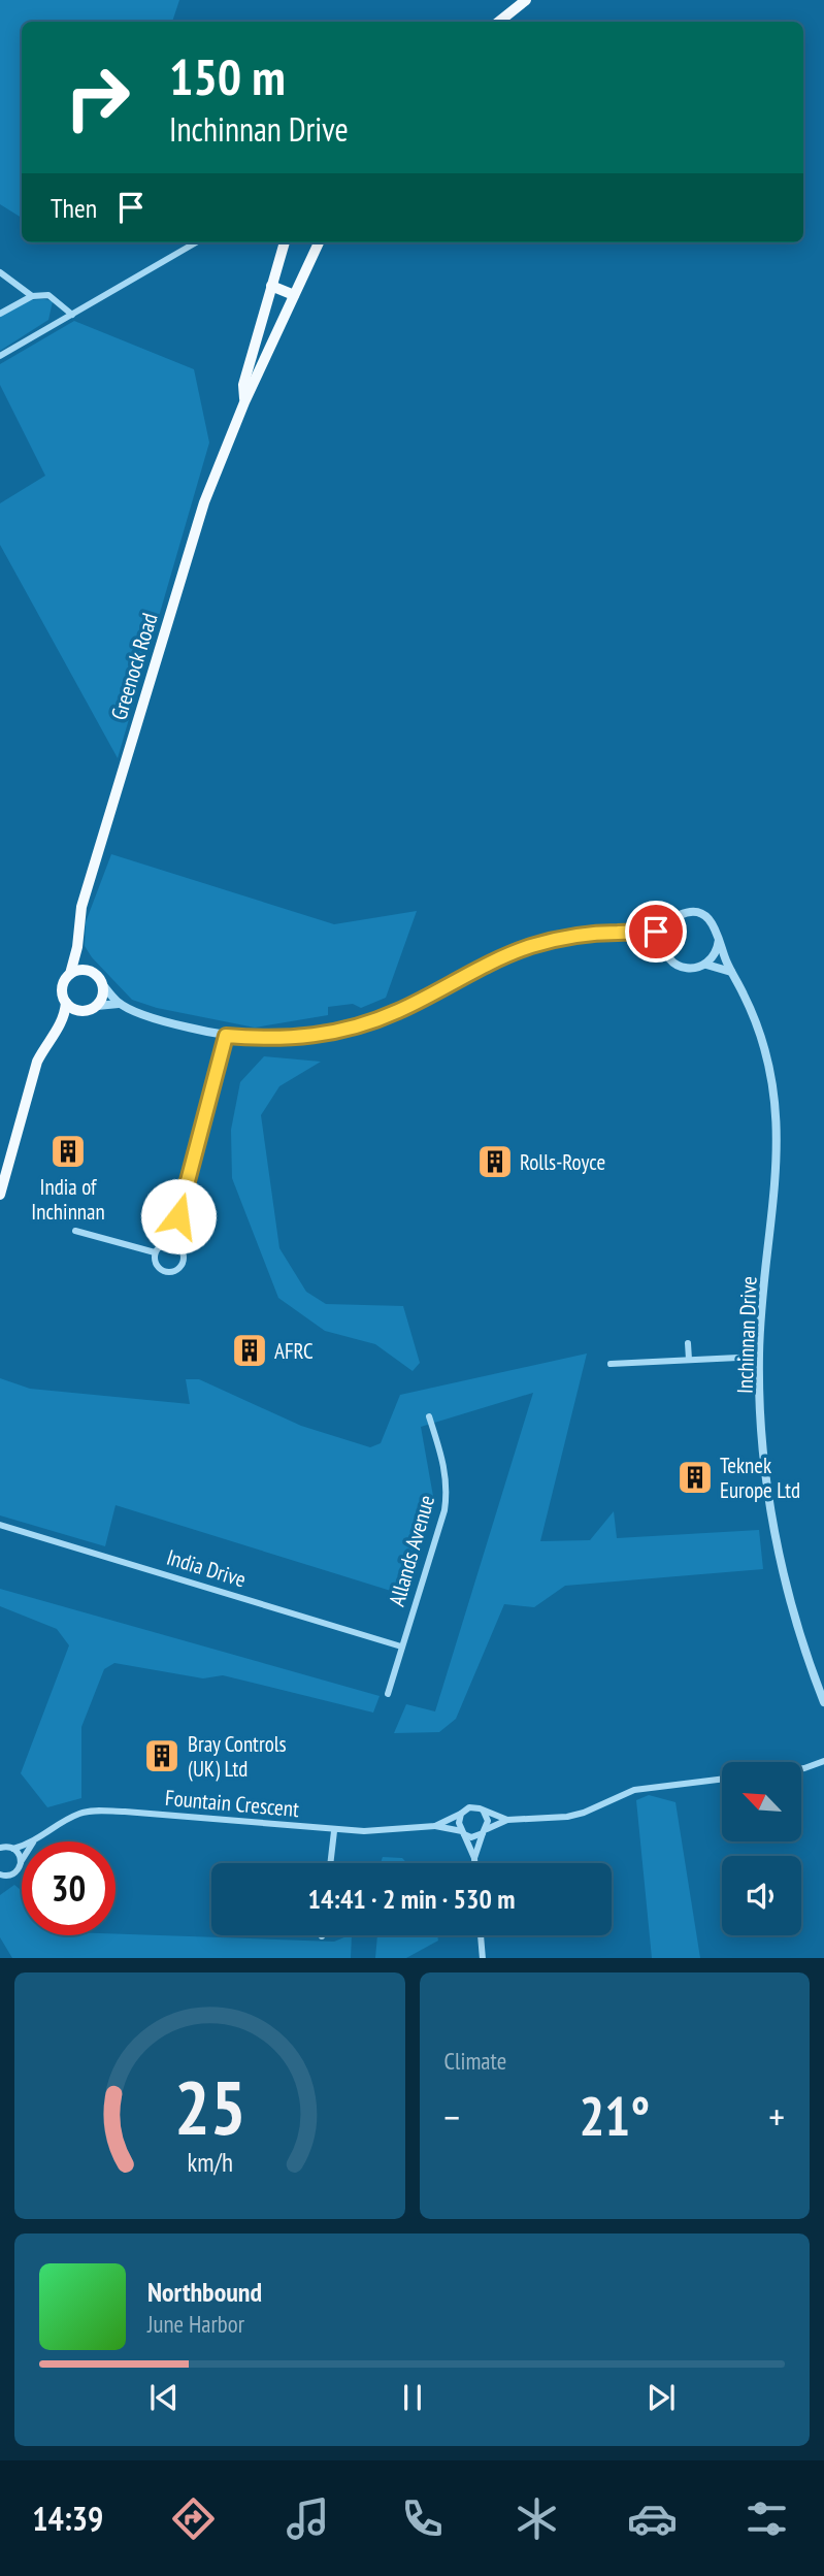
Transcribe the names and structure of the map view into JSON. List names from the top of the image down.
{
  "streets": {
    "main road": ["Greenock Road"],
    "street": [
      "Inchinnan Drive",
      "Allands Avenue",
      "India Drive",
      "Fountain Crescent"
    ]
  },
  "crossings": [
    ["Allands Avenue", "India Drive"]
  ],
  "places": {
    "building": [
      "India of Inchinnan",
      "Rolls-Royce",
      "AFRC",
      "Teknek Europe Ltd",
      "Bray Controls (UK) Ltd"
    ]
  },
  "north": "top left",
  "page": {
    "turn": ["150 m", "Inchinnan Drive"],
    "then": "Then",
    "limit": "30",
    "trip": "14:41 · 2 min · 530 m",
    "tile": "Climate",
    "heat": ["−", "21°", "+"],
    "song": ["Northbound", "June Harbor"],
    "tabs": "14:39",
    "gauge": ["25", "km/h"]
  }
}
